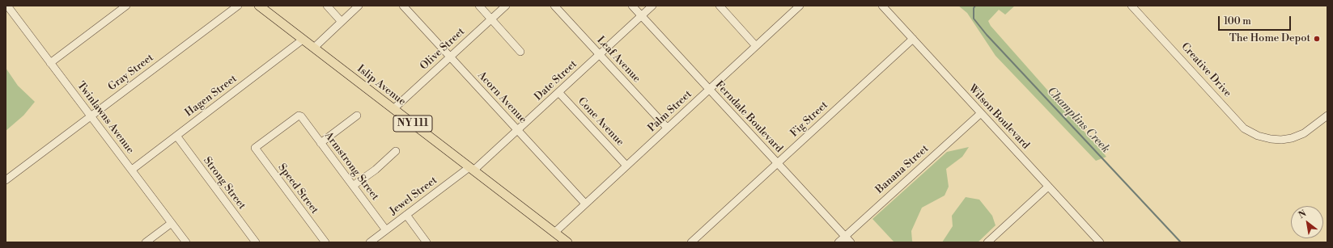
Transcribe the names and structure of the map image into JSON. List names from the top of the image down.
{
  "streets": {
    "main road": ["Islip Avenue", "NY 111"],
    "street": [
      "Olive Street",
      "Leaf Avenue",
      "Creative Drive",
      "Gray Street",
      "Date Street",
      "Hagen Street",
      "Acorn Avenue",
      "Palm Street",
      "Ferndale Boulevard",
      "Wilson Boulevard",
      "Twinlawns Avenue",
      "Fig Street",
      "Cone Avenue",
      "Armstrong Street",
      "Banana Street",
      "Strong Street",
      "Speed Street",
      "Jewel Street"
    ]
  },
  "crossings": [
    ["Olive Street", "Islip Avenue"],
    ["Olive Street", "Acorn Avenue"],
    ["Leaf Avenue", "Date Street"],
    ["Leaf Avenue", "Palm Street"],
    ["Gray Street", "Twinlawns Avenue"],
    ["Date Street", "Islip Avenue"],
    ["Date Street", "Acorn Avenue"],
    ["Date Street", "Ferndale Boulevard"],
    ["Date Street", "Cone Avenue"],
    ["Date Street", "Jewel Street"],
    ["Islip Avenue", "Hagen Street"],
    ["Islip Avenue", "Palm Street"],
    ["Islip Avenue", "Jewel Street"],
    ["Hagen Street", "Twinlawns Avenue"],
    ["Hagen Street", "Strong Street"],
    ["Acorn Avenue", "Palm Street"],
    ["Palm Street", "Ferndale Boulevard"],
    ["Palm Street", "Cone Avenue"],
    ["Ferndale Boulevard", "Fig Street"],
    ["Ferndale Boulevard", "Banana Street"],
    ["Wilson Boulevard", "Fig Street"],
    ["Wilson Boulevard", "Banana Street"],
    ["Armstrong Street", "Speed Street"],
    ["Armstrong Street", "Jewel Street"]
  ],
  "water": ["Champlins Creek"],
  "places": ["The Home Depot"],
  "scale_bar": "100 m",
  "north": "top left"
}
